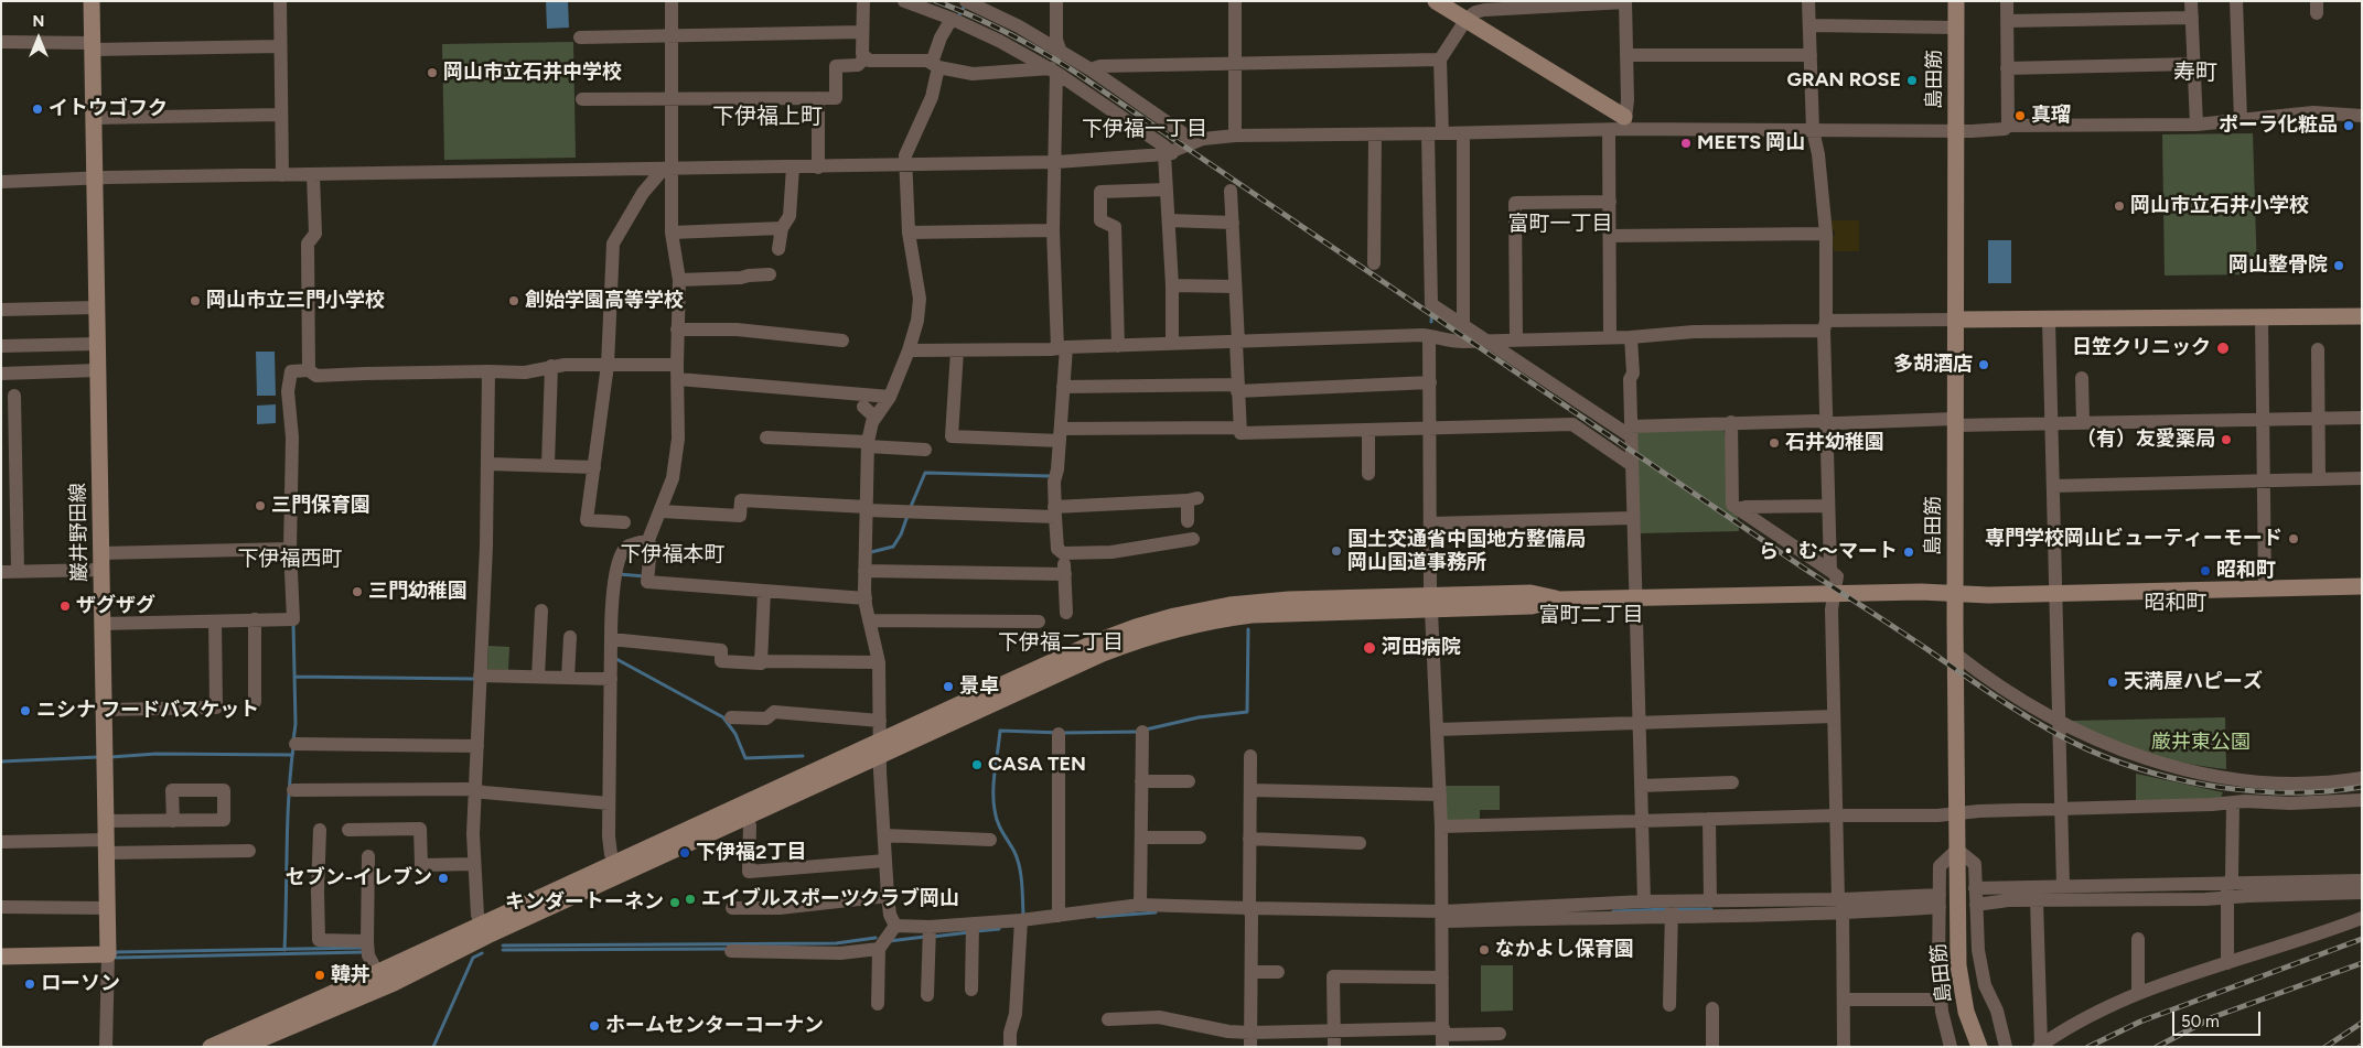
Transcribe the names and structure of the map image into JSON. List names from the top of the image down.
{
  "streets": {
    "street": ["島田筋", "巌井野田線"]
  },
  "districts": [
    "寿町",
    "下伊福上町",
    "下伊福一丁目",
    "富町一丁目",
    "下伊福本町",
    "下伊福西町",
    "昭和町",
    "富町二丁目",
    "下伊福二丁目"
  ],
  "parks": ["厳井東公園"],
  "places": [
    "岡山市立石井中学校",
    "GRAN ROSE",
    "イトウゴフク",
    "真瑠",
    "ポーラ化粧品",
    "MEETS 岡山",
    "岡山市立石井小学校",
    "岡山整骨院",
    "岡山市立三門小学校",
    "創始学園高等学校",
    "日笠クリニック",
    "多胡酒店",
    "（有）友愛薬局",
    "石井幼稚園",
    "三門保育園",
    "専門学校岡山ビューティーモード",
    "国土交通省中国地方整備局 岡山国道事務所",
    "ら・む〜マート",
    "昭和町",
    "三門幼稚園",
    "ザグザグ",
    "河田病院",
    "天満屋ハピーズ",
    "景卓",
    "ニシナ フードバスケット",
    "CASA TEN",
    "下伊福2丁目",
    "セブン-イレブン",
    "エイブルスポーツクラブ岡山",
    "キンダートーネン",
    "なかよし保育園",
    "韓丼",
    "ローソン",
    "ホームセンターコーナン"
  ],
  "scale_bar": "50 m",
  "north": "top"
}
